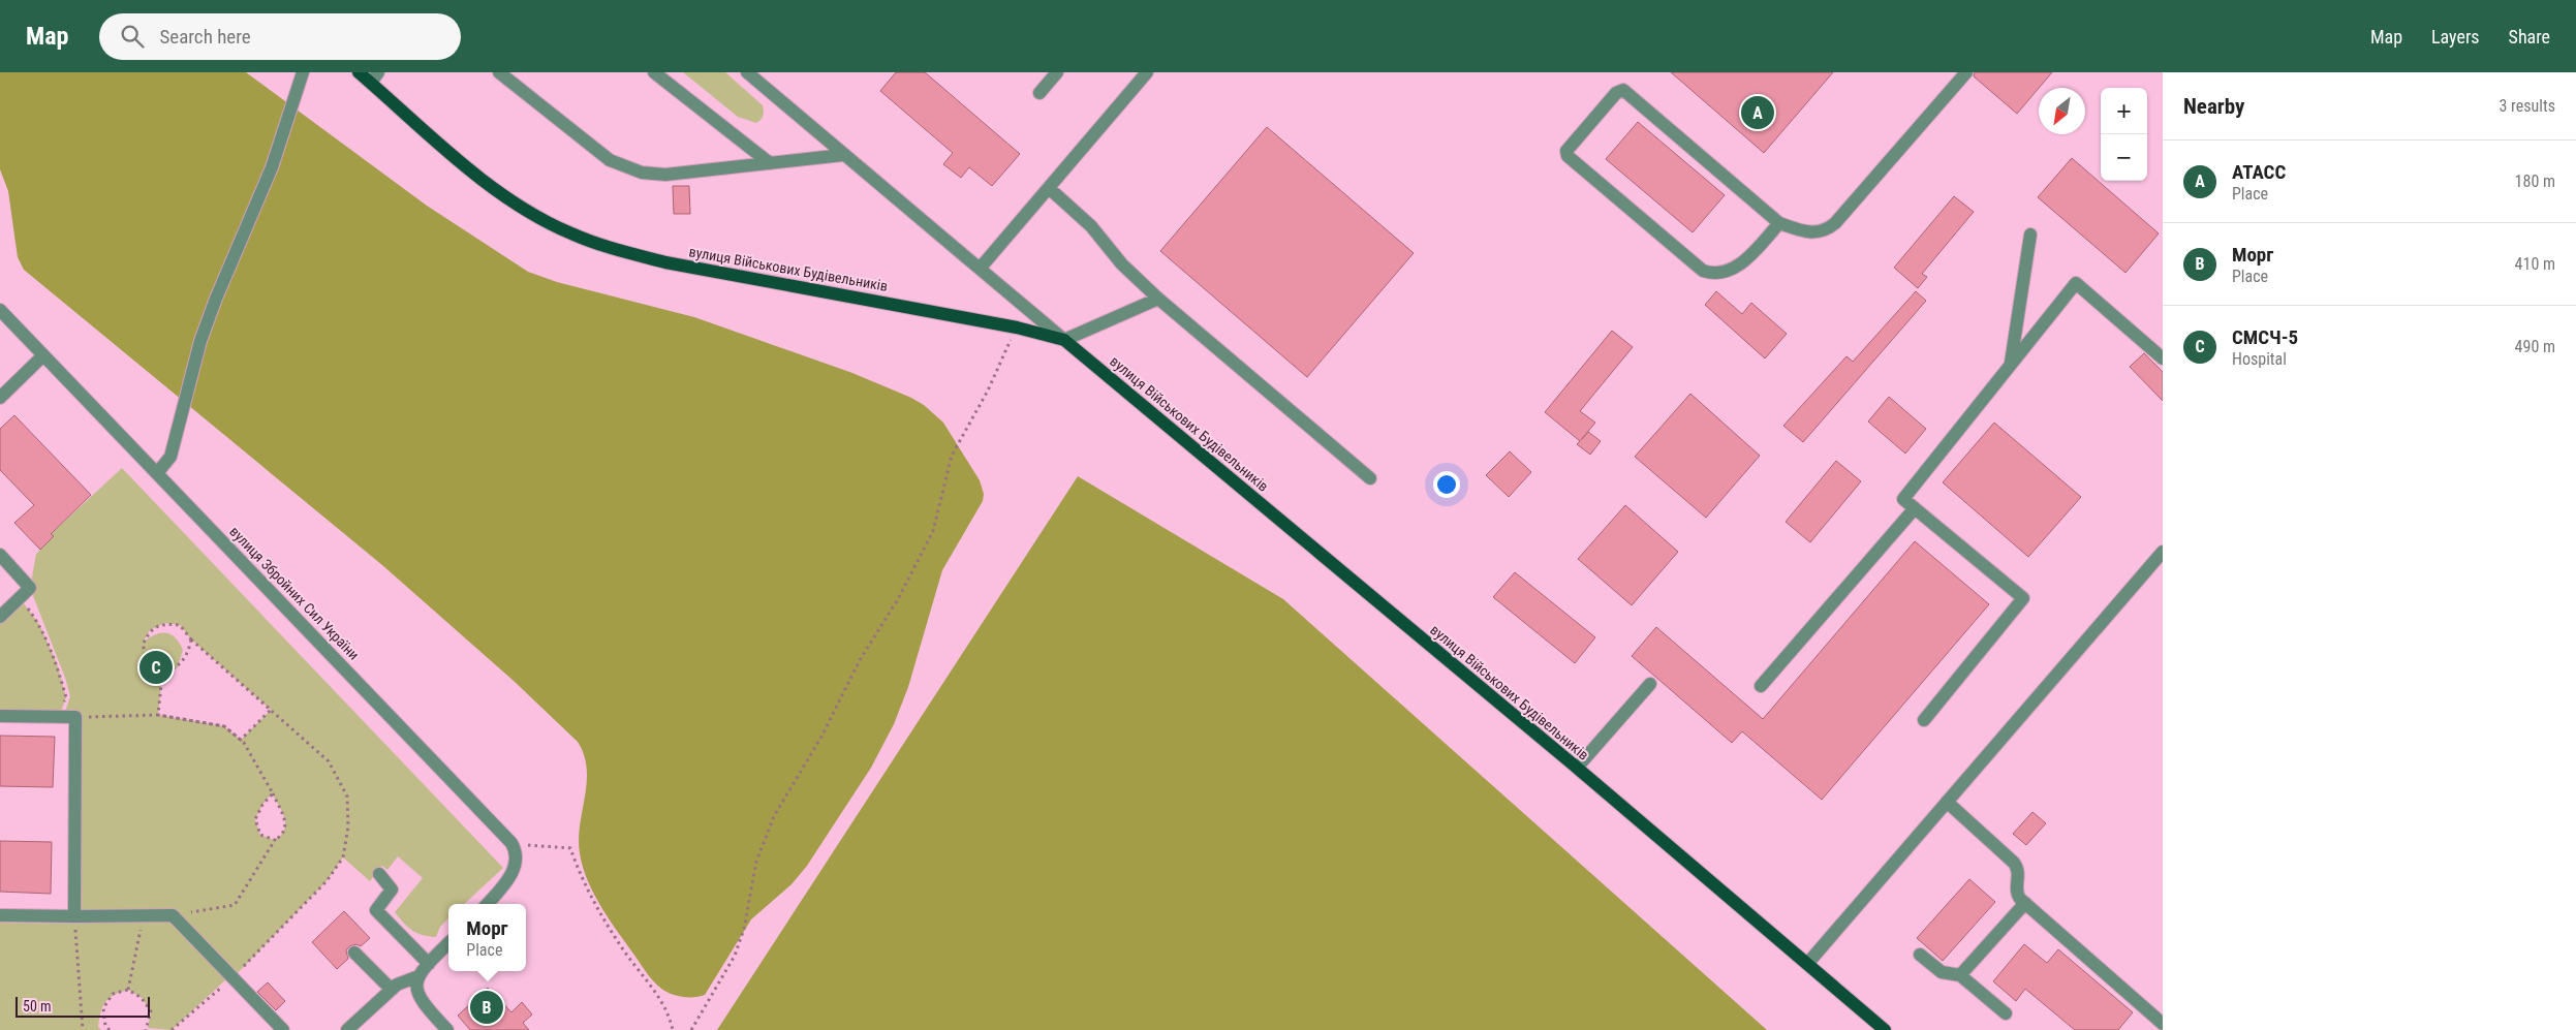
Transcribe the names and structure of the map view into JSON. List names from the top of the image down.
{
  "streets": {
    "main road": ["вулиця Військових Будівельників"],
    "street": ["вулиця Збройних Сил України"]
  },
  "scale_bar": "50 m",
  "north": "bottom left",
  "page": {
    "header": "Map",
    "search": "Search here",
    "nav": ["Map", "Layers", "Share"],
    "heading": ["Nearby", "3 results"],
    "map_buttons": ["+", "−"],
    "pins": ["A", "C", "B"],
    "list": [
      {
        "mark": "A",
        "name": "АТАСС",
        "note": "Place",
        "value": "180 m"
      },
      {
        "mark": "B",
        "name": "Морг",
        "note": "Place",
        "value": "410 m"
      },
      {
        "mark": "C",
        "name": "СМСЧ-5",
        "note": "Hospital",
        "value": "490 m"
      }
    ],
    "popup": ["Морг", "Place"],
    "scale": "50 m"
  }
}
